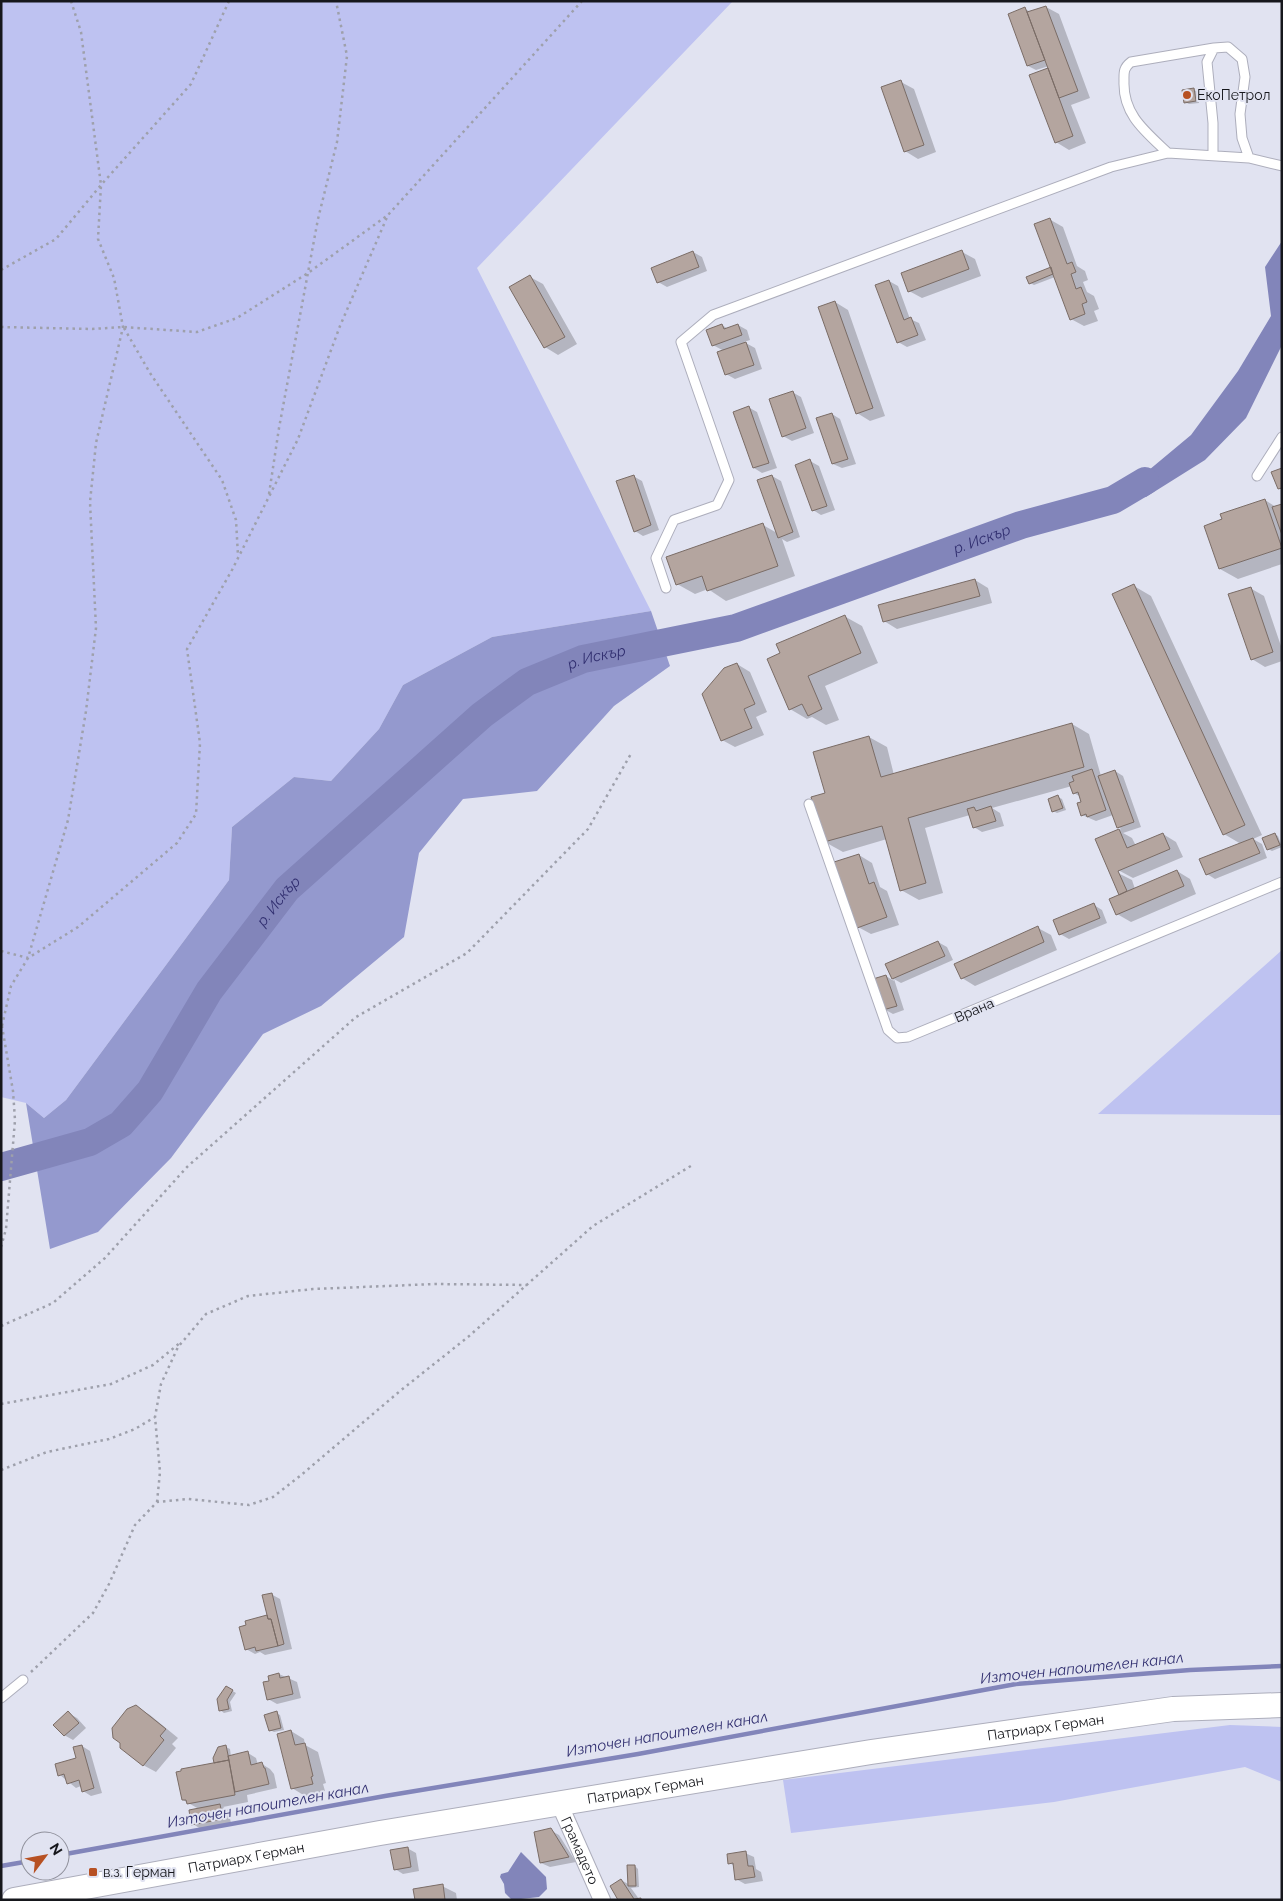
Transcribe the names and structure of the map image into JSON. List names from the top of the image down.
{
  "streets": {
    "street": ["Патриарх Герман", "Грамадето"],
    "lane": ["Врана"]
  },
  "crossings": [
    ["Патриарх Герман", "Грамадето"]
  ],
  "water": ["р. Искър", "Източен напоителен канал"],
  "places": {
    "other": ["ЕкоПетрол"],
    "transit": ["в.з. Герман"]
  },
  "north": "top right"
}
